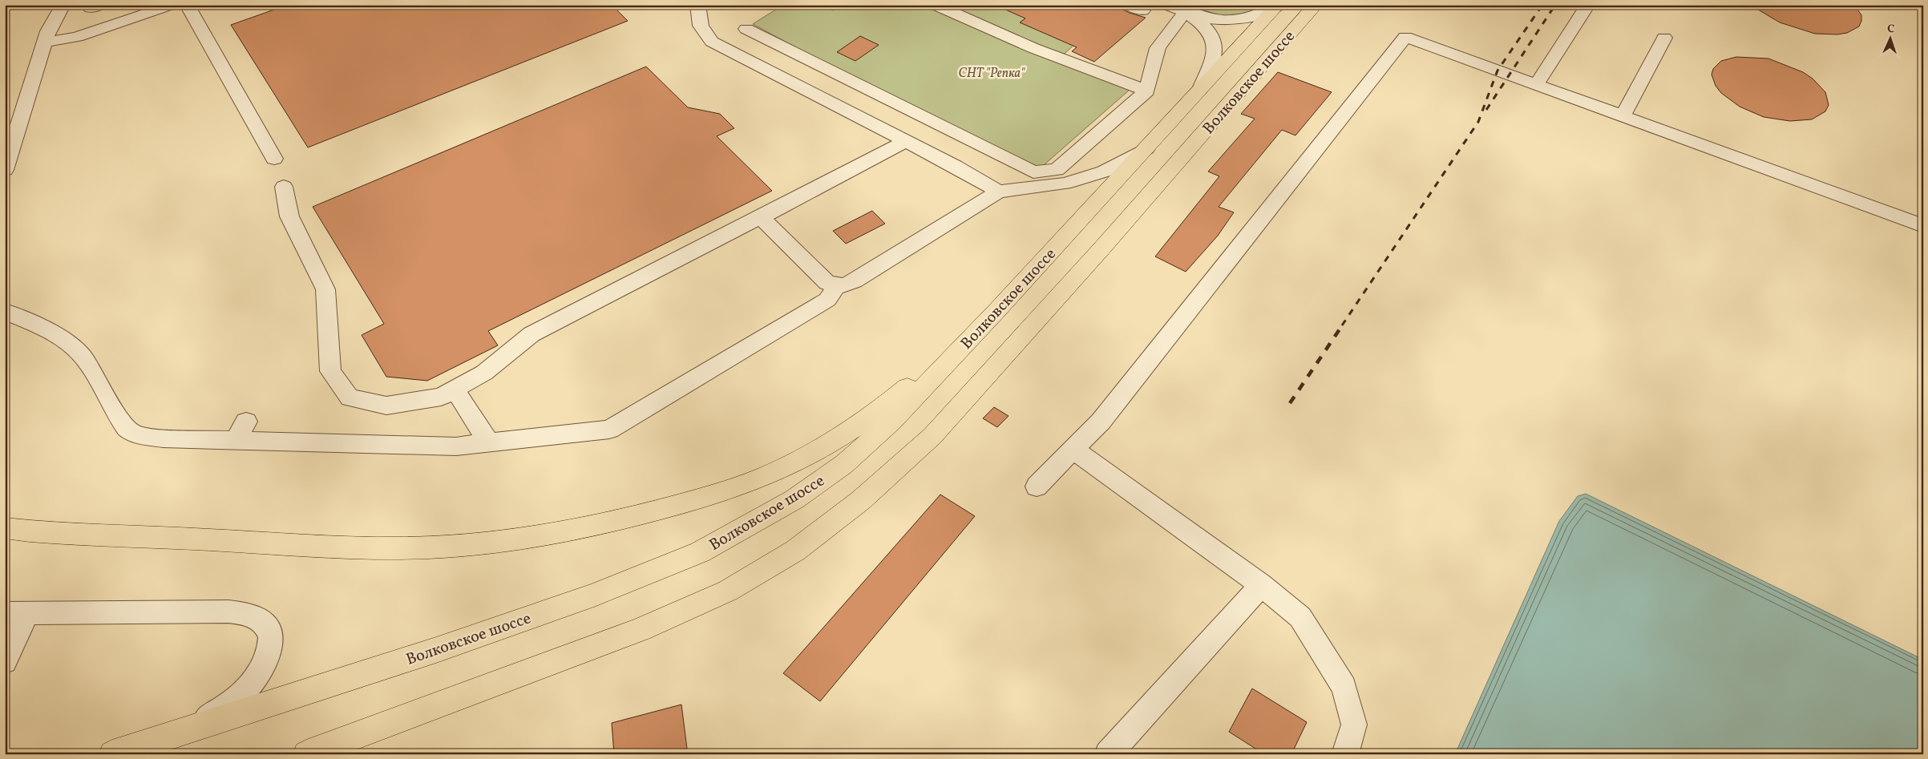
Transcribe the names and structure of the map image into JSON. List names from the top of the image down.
{
  "streets": {
    "main road": ["Волковское шоссе"]
  },
  "parks": ["СНТ \"Репка\""],
  "north": "top"
}
